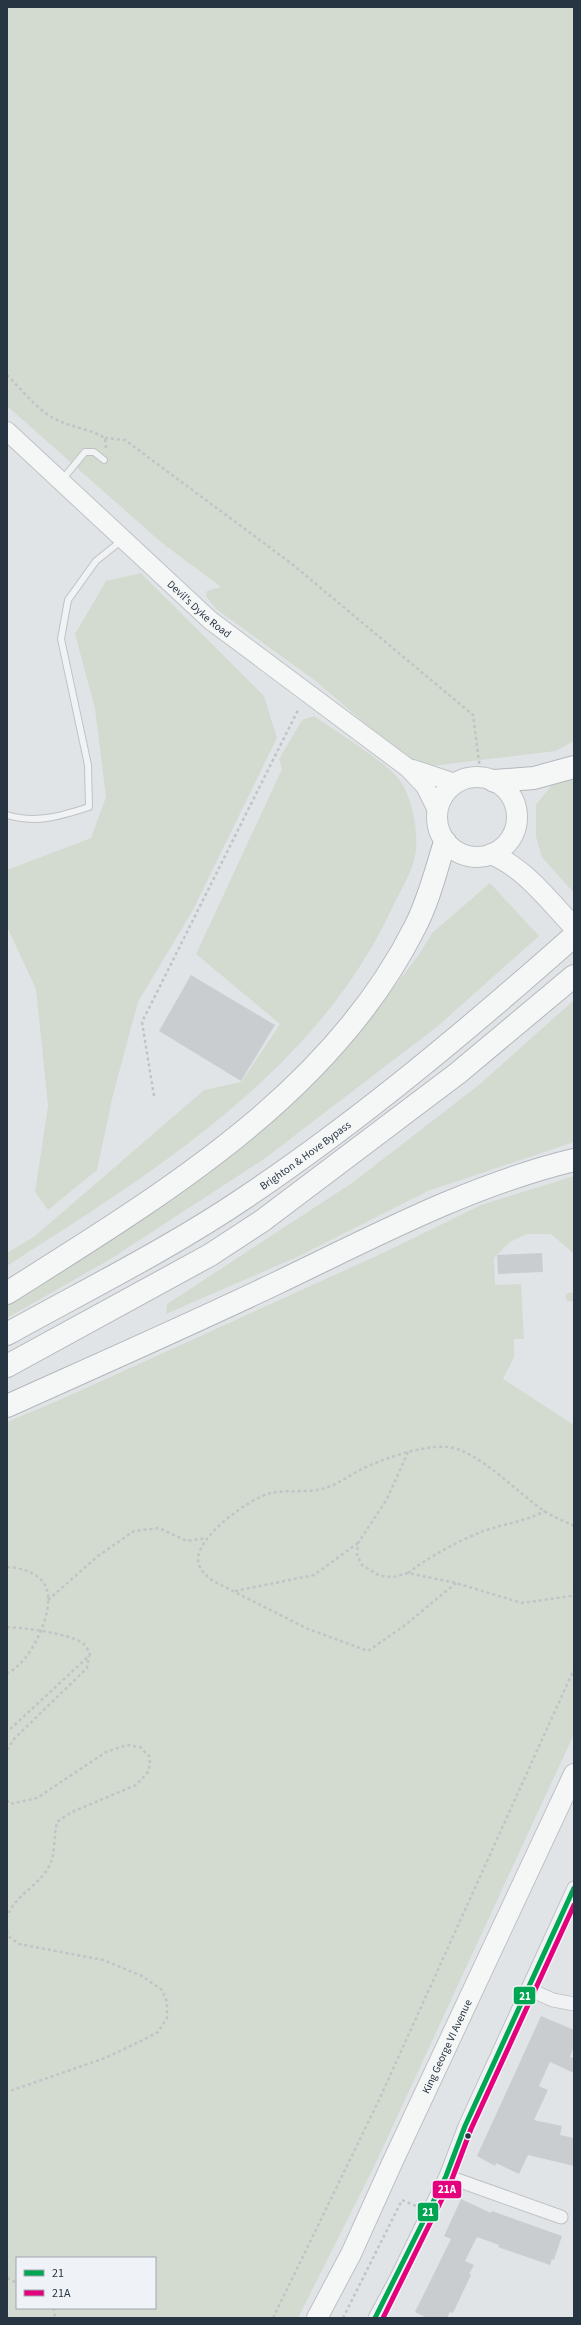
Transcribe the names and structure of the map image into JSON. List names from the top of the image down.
{
  "streets": {
    "highway": ["Brighton & Hove Bypass"],
    "main road": ["King George VI Avenue"],
    "street": ["Devil's Dyke Road"]
  },
  "lines": ["transit line 21", "transit line 21A"],
  "legend": ["21", "21A"]
}
